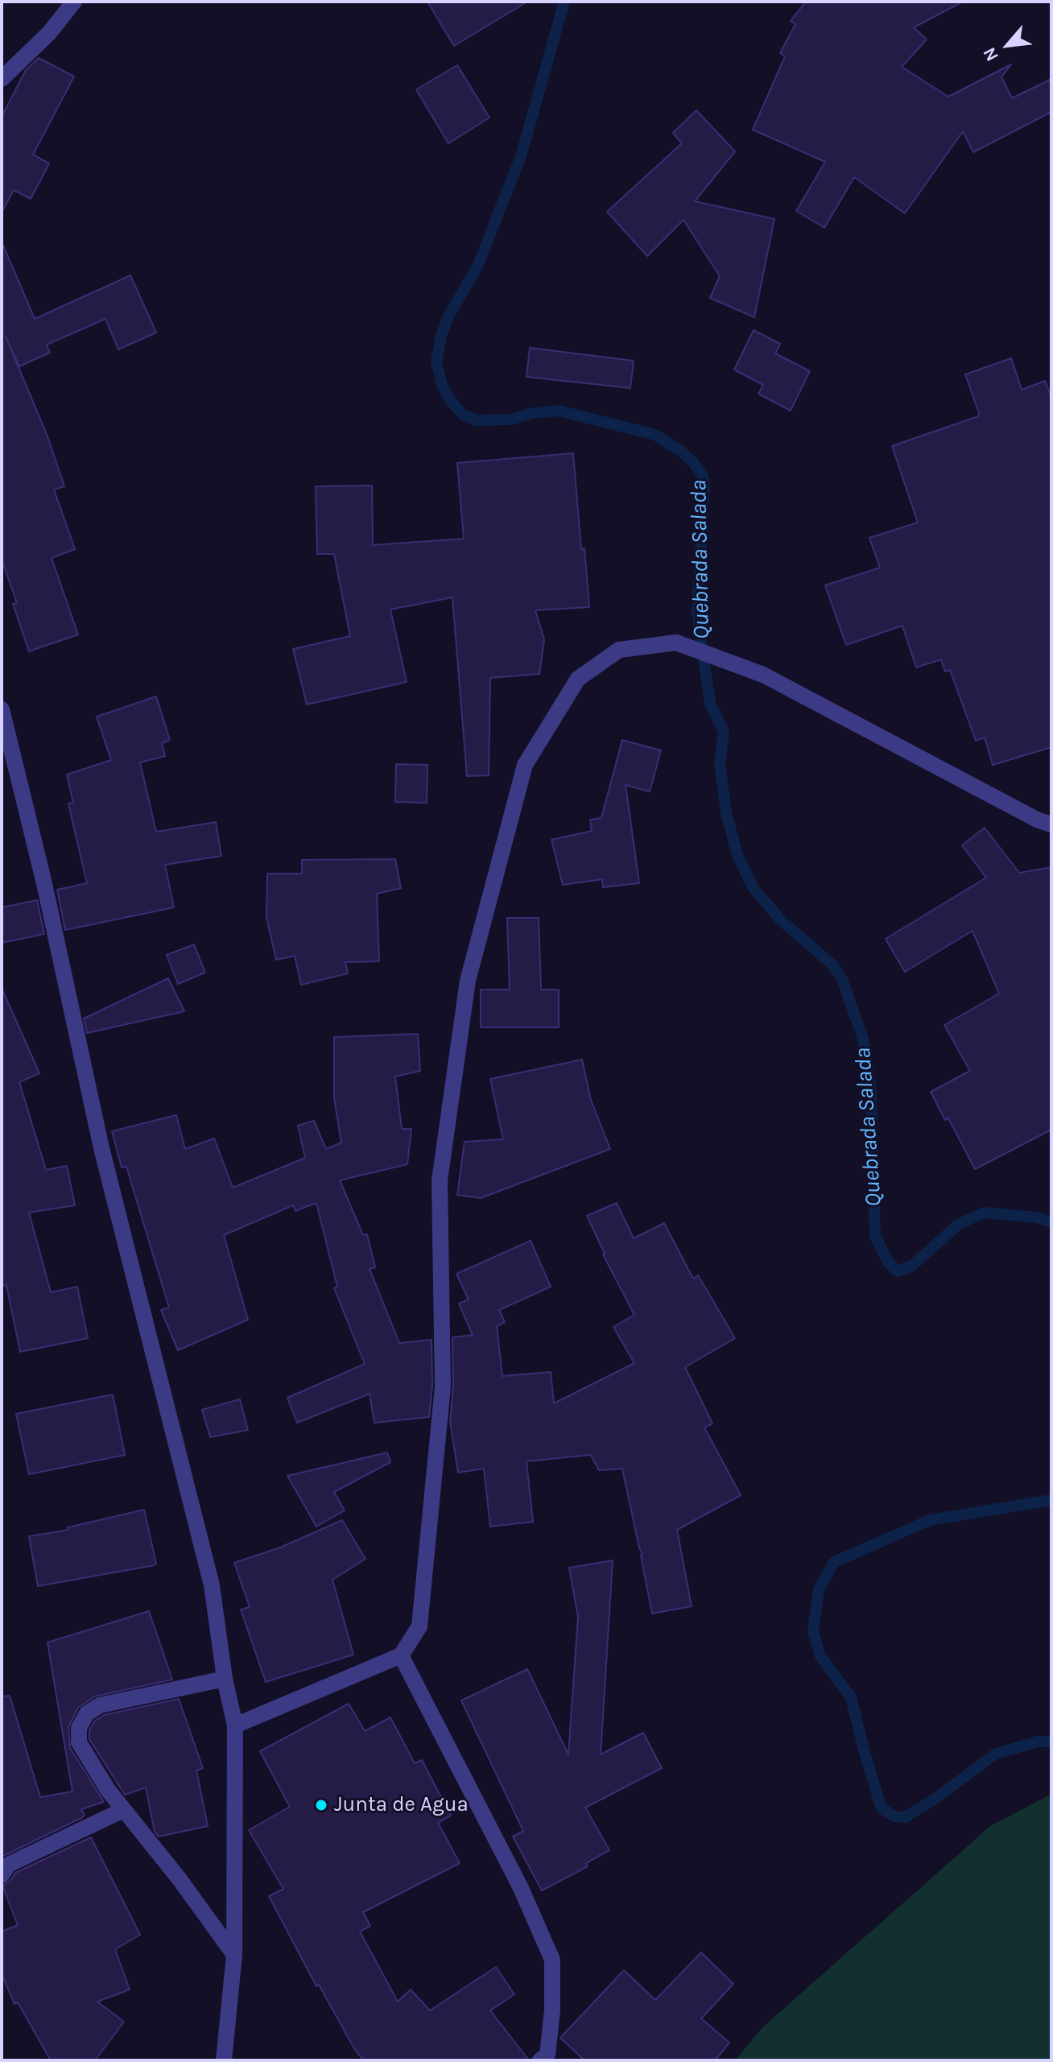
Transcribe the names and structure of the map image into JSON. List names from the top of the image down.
{
  "water": ["Quebrada Salada"],
  "places": ["Junta de Agua"],
  "north": "bottom left"
}
